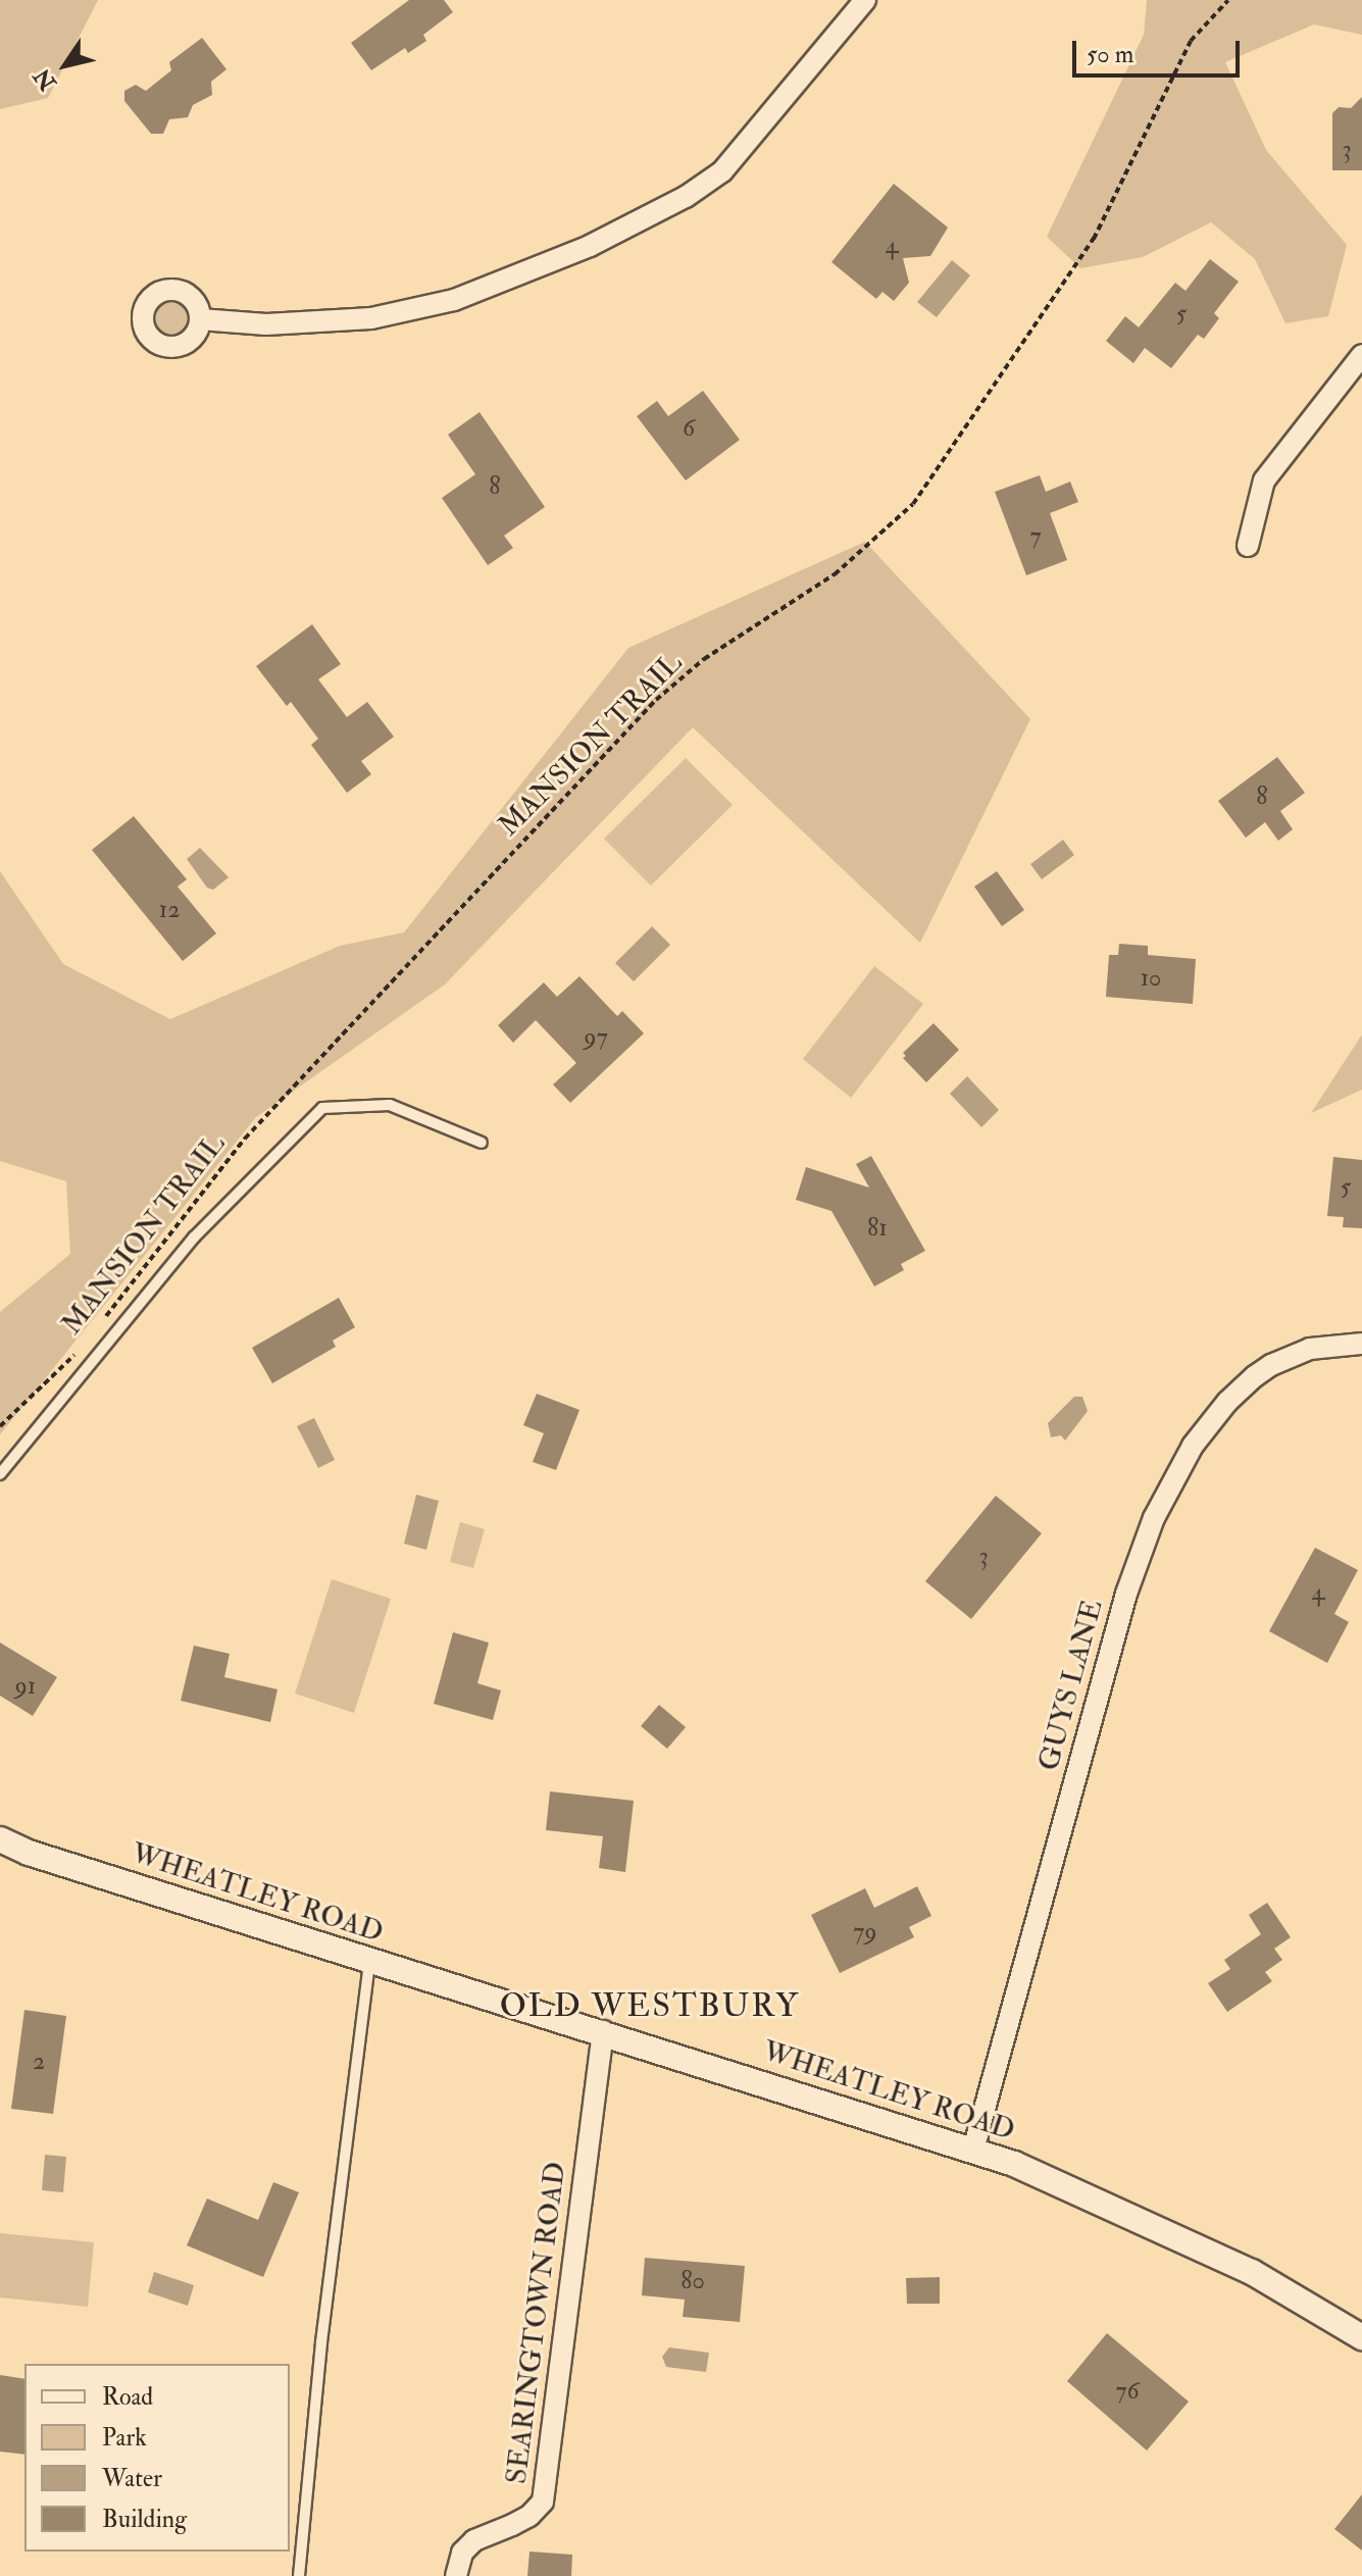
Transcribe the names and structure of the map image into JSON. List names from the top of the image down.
{
  "streets": {
    "street": ["GUYS LANE", "WHEATLEY ROAD", "SEARINGTOWN ROAD"],
    "path": ["MANSION TRAIL"]
  },
  "crossings": [
    ["GUYS LANE", "WHEATLEY ROAD"],
    ["WHEATLEY ROAD", "SEARINGTOWN ROAD"]
  ],
  "districts": ["OLD WESTBURY"],
  "house_numbers": [
    "3",
    "4",
    "5",
    "6",
    "8",
    "7",
    "8",
    "12",
    "10",
    "97",
    "5",
    "81",
    "3",
    "4",
    "91",
    "79",
    "2",
    "80",
    "76"
  ],
  "legend": [
    "Road",
    "Park",
    "Water",
    "Building"
  ],
  "scale_bar": "50 m",
  "north": "bottom left"
}
